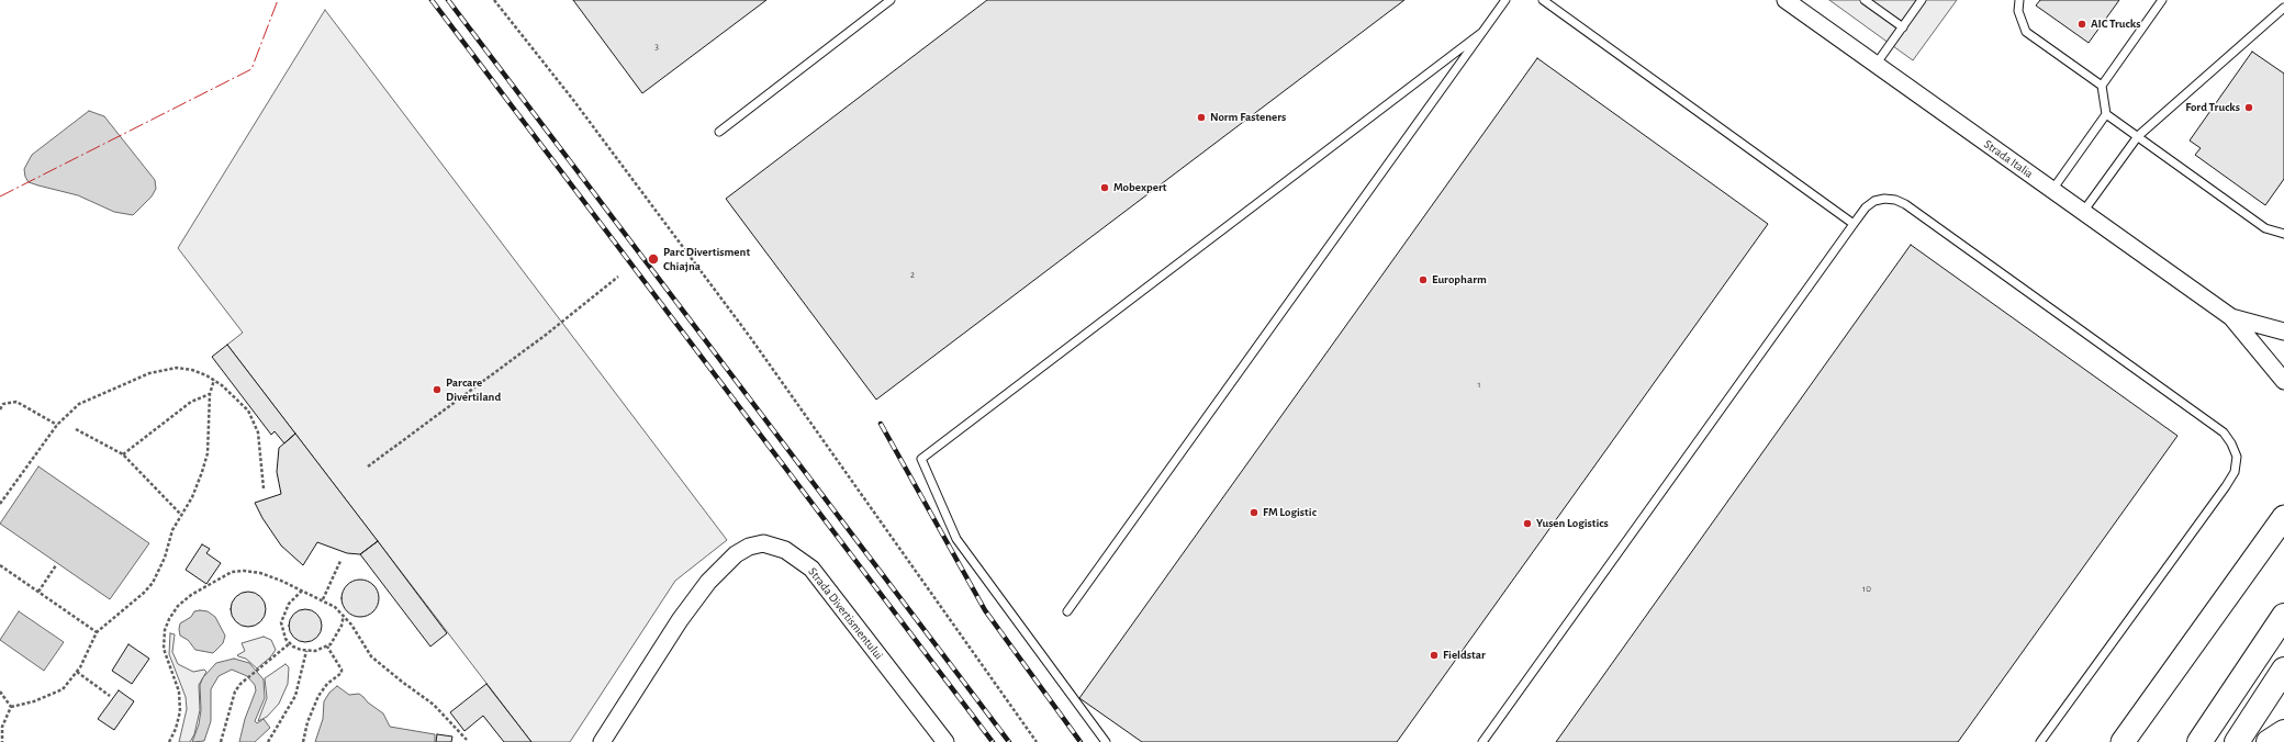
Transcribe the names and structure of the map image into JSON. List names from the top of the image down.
{
  "streets": {
    "street": ["Strada Italia", "Strada Divertismentului"]
  },
  "places": [
    "AIC Trucks",
    "Ford Trucks",
    "Norm Fasteners",
    "Mobexpert",
    "Parc Divertisment Chiajna",
    "Europharm",
    "Parcare Divertiland",
    "FM Logistic",
    "Yusen Logistics",
    "Fieldstar"
  ],
  "house_numbers": [
    "3",
    "2",
    "1",
    "10"
  ]
}
